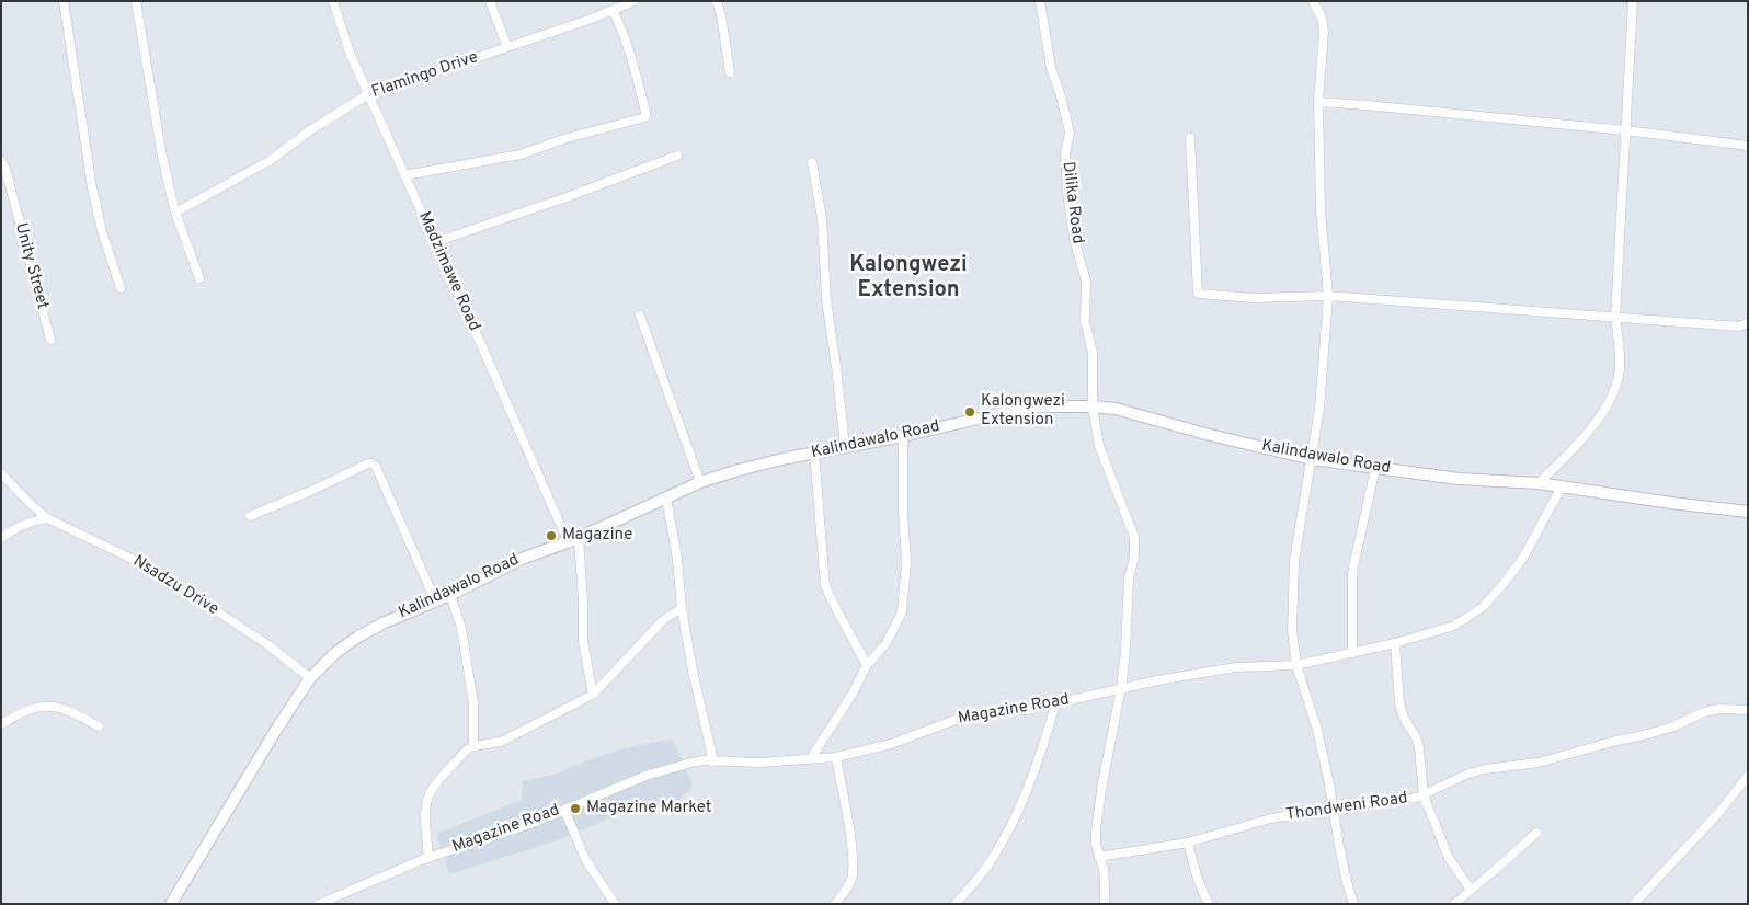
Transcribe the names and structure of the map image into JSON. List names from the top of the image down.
{
  "streets": {
    "street": [
      "Flamingo Drive",
      "Dilika Road",
      "Unity Street",
      "Madzimawe Road",
      "Kalindawalo Road",
      "Nsadzu Drive",
      "Magazine Road",
      "Thondweni Road"
    ]
  },
  "crossings": [
    ["Flamingo Drive", "Madzimawe Road"],
    ["Dilika Road", "Kalindawalo Road"],
    ["Dilika Road", "Magazine Road"],
    ["Dilika Road", "Thondweni Road"],
    ["Madzimawe Road", "Kalindawalo Road"],
    ["Kalindawalo Road", "Nsadzu Drive"],
    ["Kalindawalo Road", "Magazine Road"]
  ],
  "districts": ["Kalongwezi Extension"],
  "places": ["Kalongwezi Extension", "Magazine", "Magazine Market"]
}
